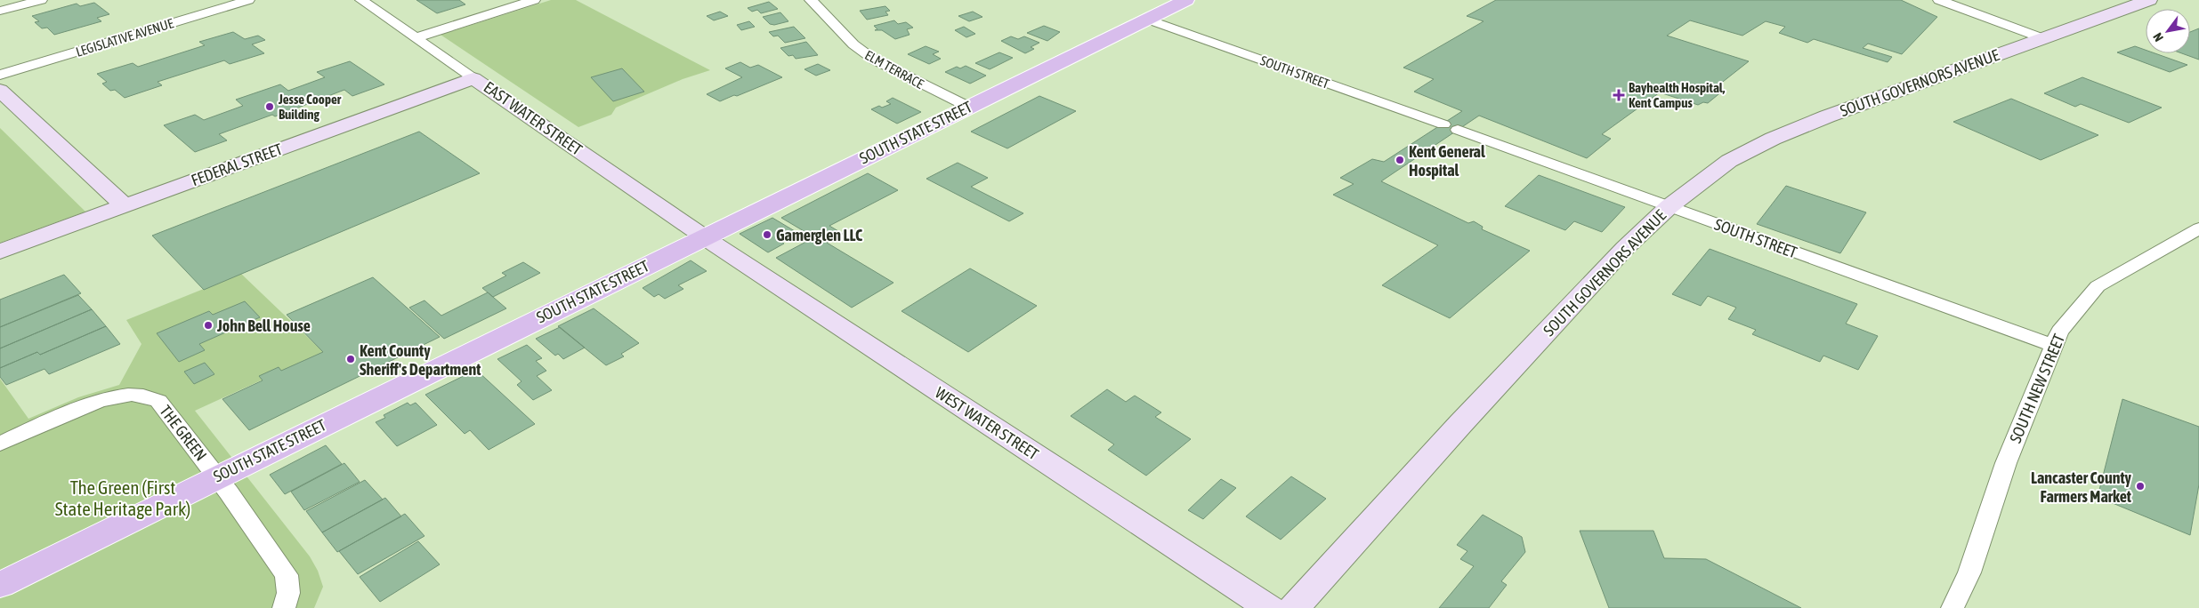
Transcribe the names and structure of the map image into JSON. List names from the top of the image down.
{
  "streets": {
    "main road": ["SOUTH STATE STREET"],
    "street": [
      "LEGISLATIVE AVENUE",
      "ELM TERRACE",
      "SOUTH STREET",
      "SOUTH GOVERNORS AVENUE",
      "EAST WATER STREET",
      "FEDERAL STREET",
      "SOUTH NEW STREET",
      "WEST WATER STREET",
      "THE GREEN"
    ]
  },
  "crossings": [
    ["ELM TERRACE", "SOUTH STATE STREET"],
    ["SOUTH STREET", "SOUTH GOVERNORS AVENUE"],
    ["SOUTH STREET", "SOUTH STATE STREET"],
    ["SOUTH STREET", "SOUTH NEW STREET"],
    ["EAST WATER STREET", "SOUTH STATE STREET"],
    ["EAST WATER STREET", "FEDERAL STREET"],
    ["EAST WATER STREET", "WEST WATER STREET"],
    ["SOUTH STATE STREET", "WEST WATER STREET"],
    ["SOUTH STATE STREET", "THE GREEN"]
  ],
  "parks": ["The Green (First State Heritage Park)"],
  "places": {
    "health": ["Bayhealth Hospital, Kent Campus"],
    "other": [
      "Jesse Cooper Building",
      "Kent General Hospital",
      "Gamerglen LLC",
      "John Bell House",
      "Kent County Sheriff's Department",
      "Lancaster County Farmers Market"
    ]
  },
  "north": "bottom left"
}
